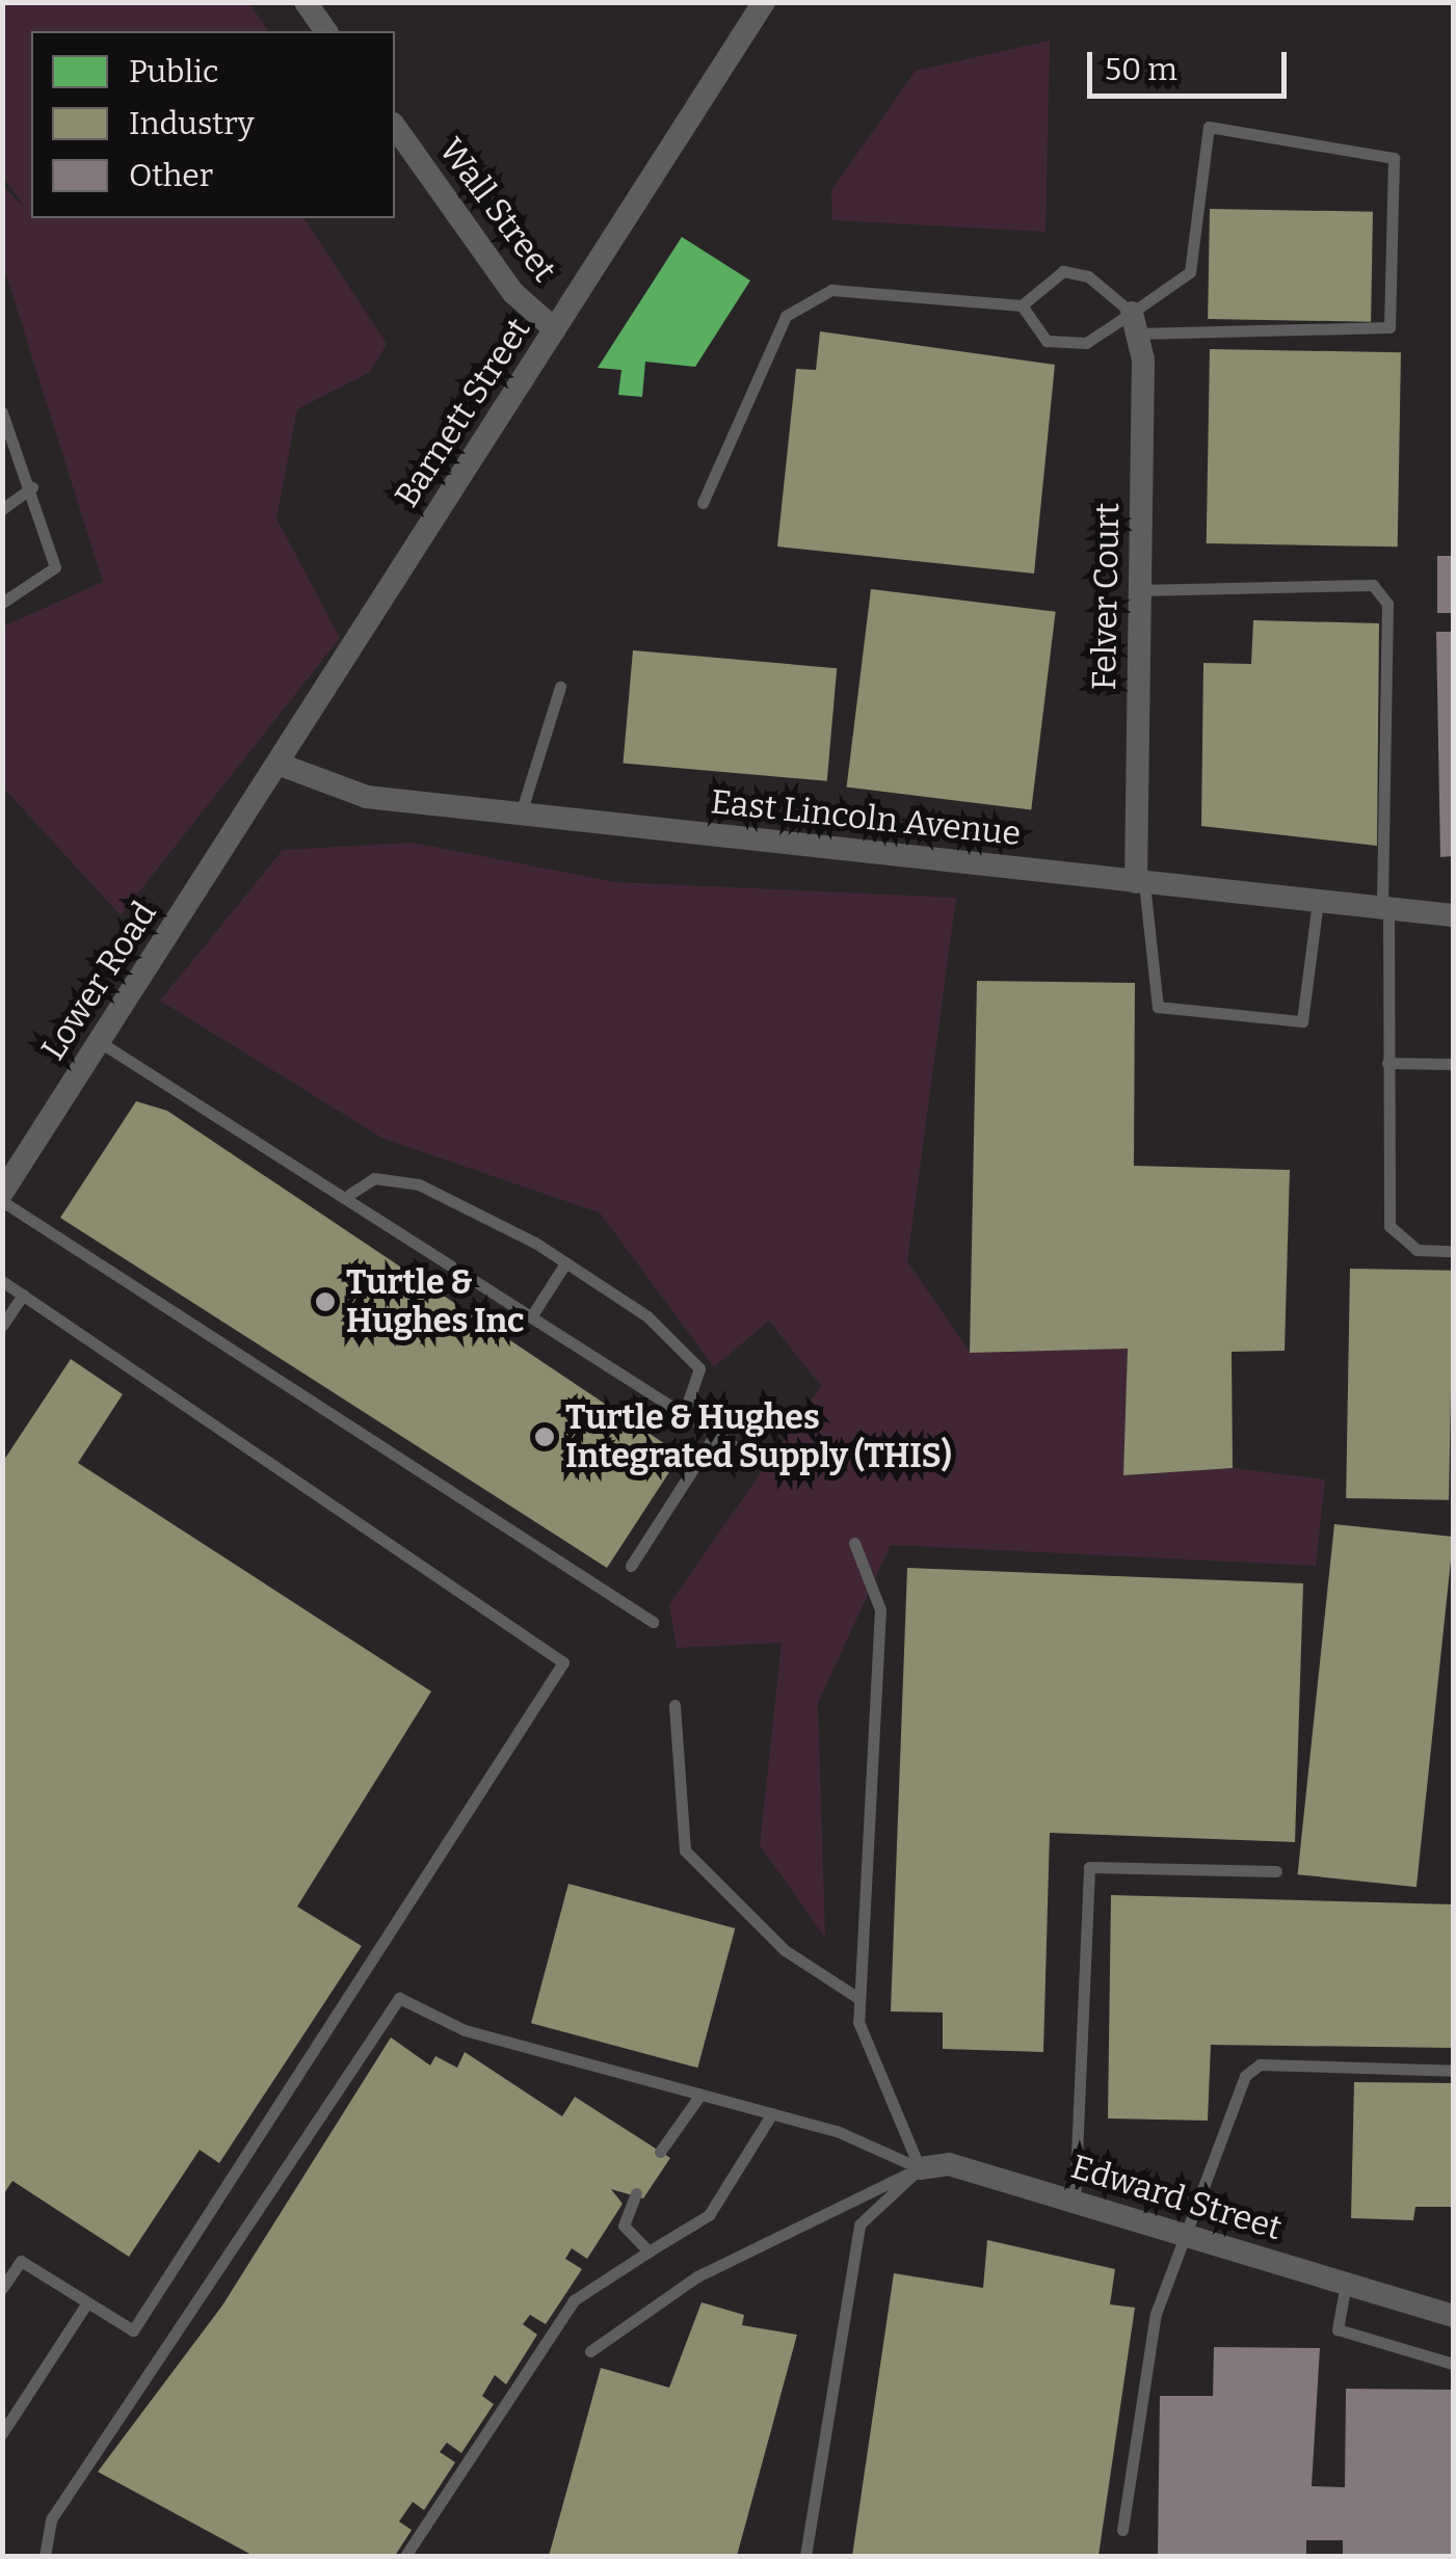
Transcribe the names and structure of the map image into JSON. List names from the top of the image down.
{
  "streets": {
    "street": [
      "Wall Street",
      "Barnett Street",
      "Felver Court",
      "East Lincoln Avenue",
      "Lower Road",
      "Edward Street"
    ]
  },
  "crossings": [
    ["Wall Street", "Barnett Street"],
    ["Barnett Street", "East Lincoln Avenue"],
    ["Barnett Street", "Lower Road"],
    ["Felver Court", "East Lincoln Avenue"]
  ],
  "places": ["Turtle & Hughes Inc", "Turtle & Hughes Integrated Supply (THIS)"],
  "legend": ["Public", "Industry", "Other"],
  "scale_bar": "50 m"
}
